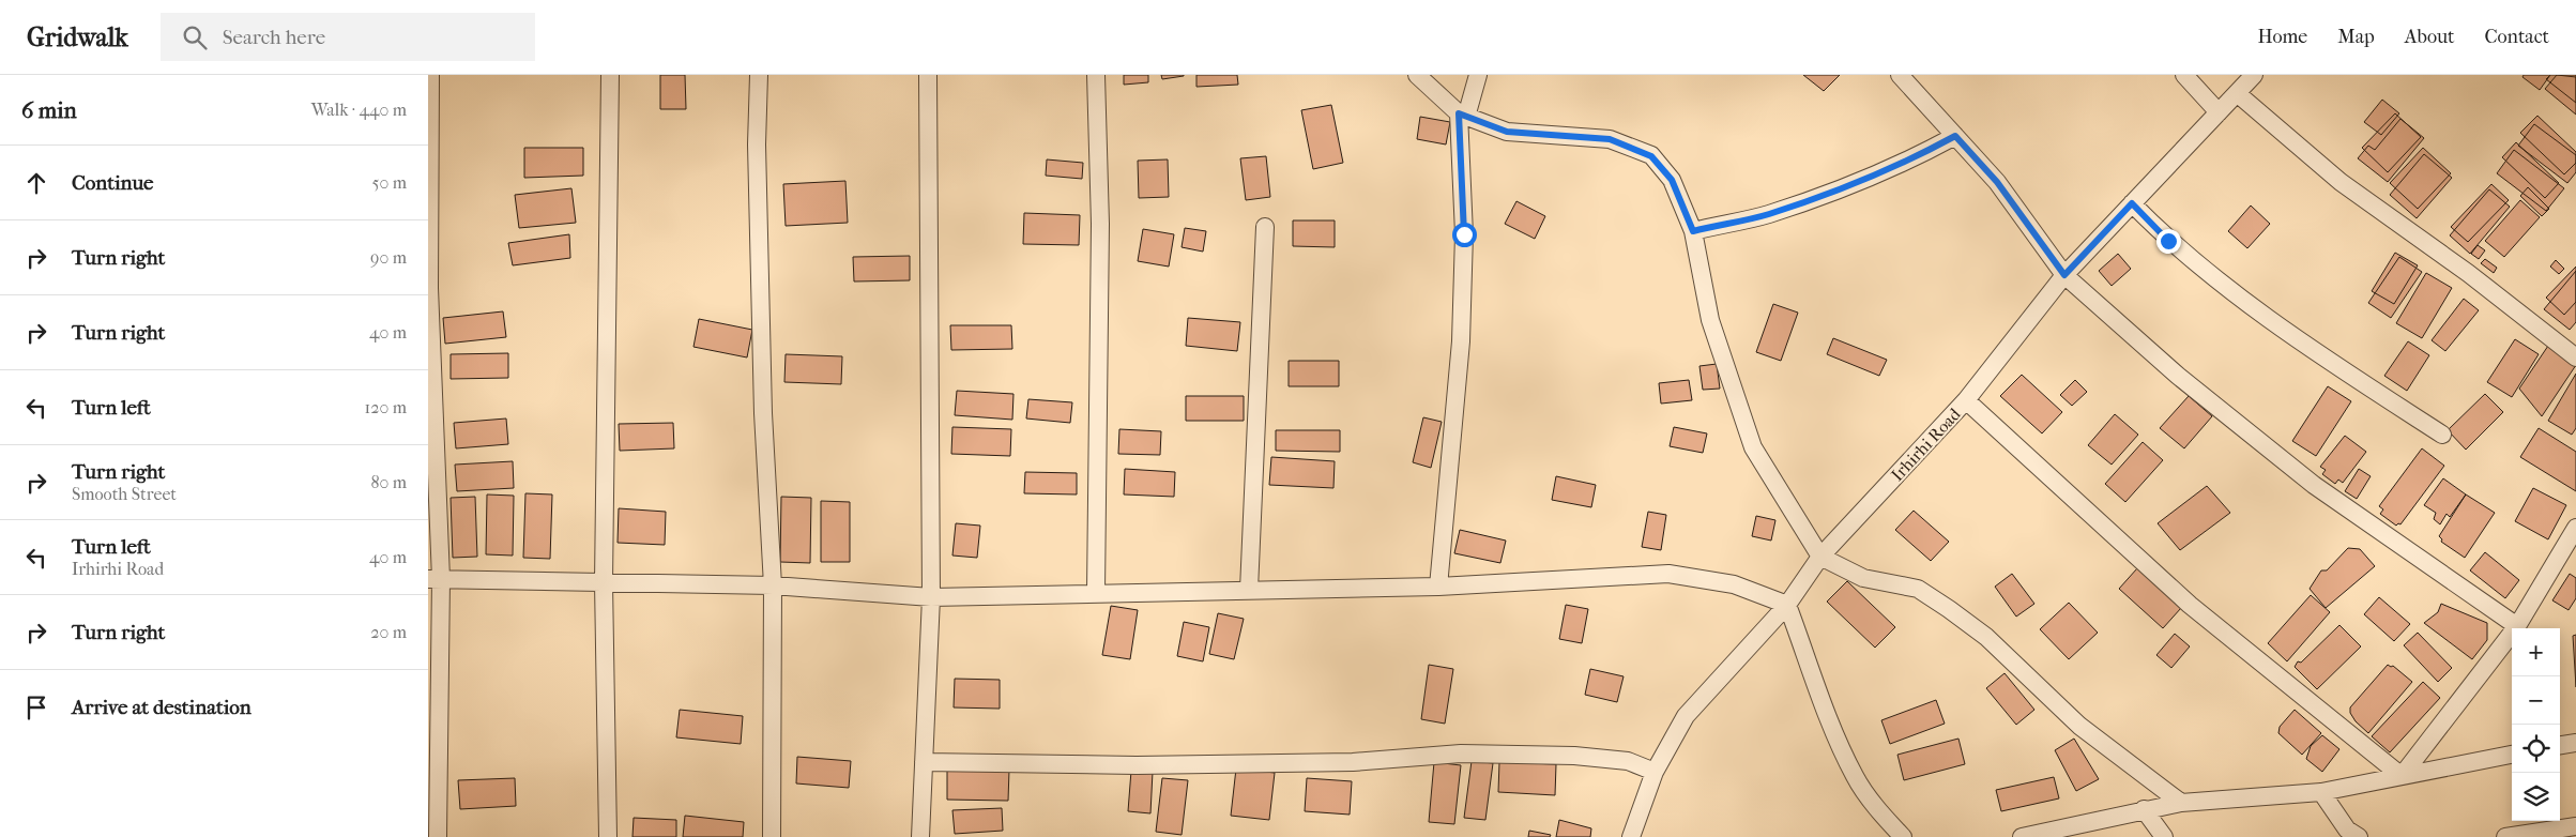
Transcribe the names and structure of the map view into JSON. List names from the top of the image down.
{
  "streets": {
    "street": ["Irhirhi Road"]
  },
  "page": {
    "header": "Gridwalk",
    "search": "Search here",
    "nav": [
      "Home",
      "Map",
      "About",
      "Contact"
    ],
    "heading": ["6 min", "Walk · 440 m"],
    "list": [
      ["Continue", "50 m"],
      ["Turn right", "90 m"],
      ["Turn right", "40 m"],
      ["Turn left", "120 m"],
      ["Turn right", "Smooth Street", "80 m"],
      ["Turn left", "Irhirhi Road", "40 m"],
      ["Turn right", "20 m"],
      "Arrive at destination"
    ],
    "map_buttons": ["+", "−"]
  }
}
